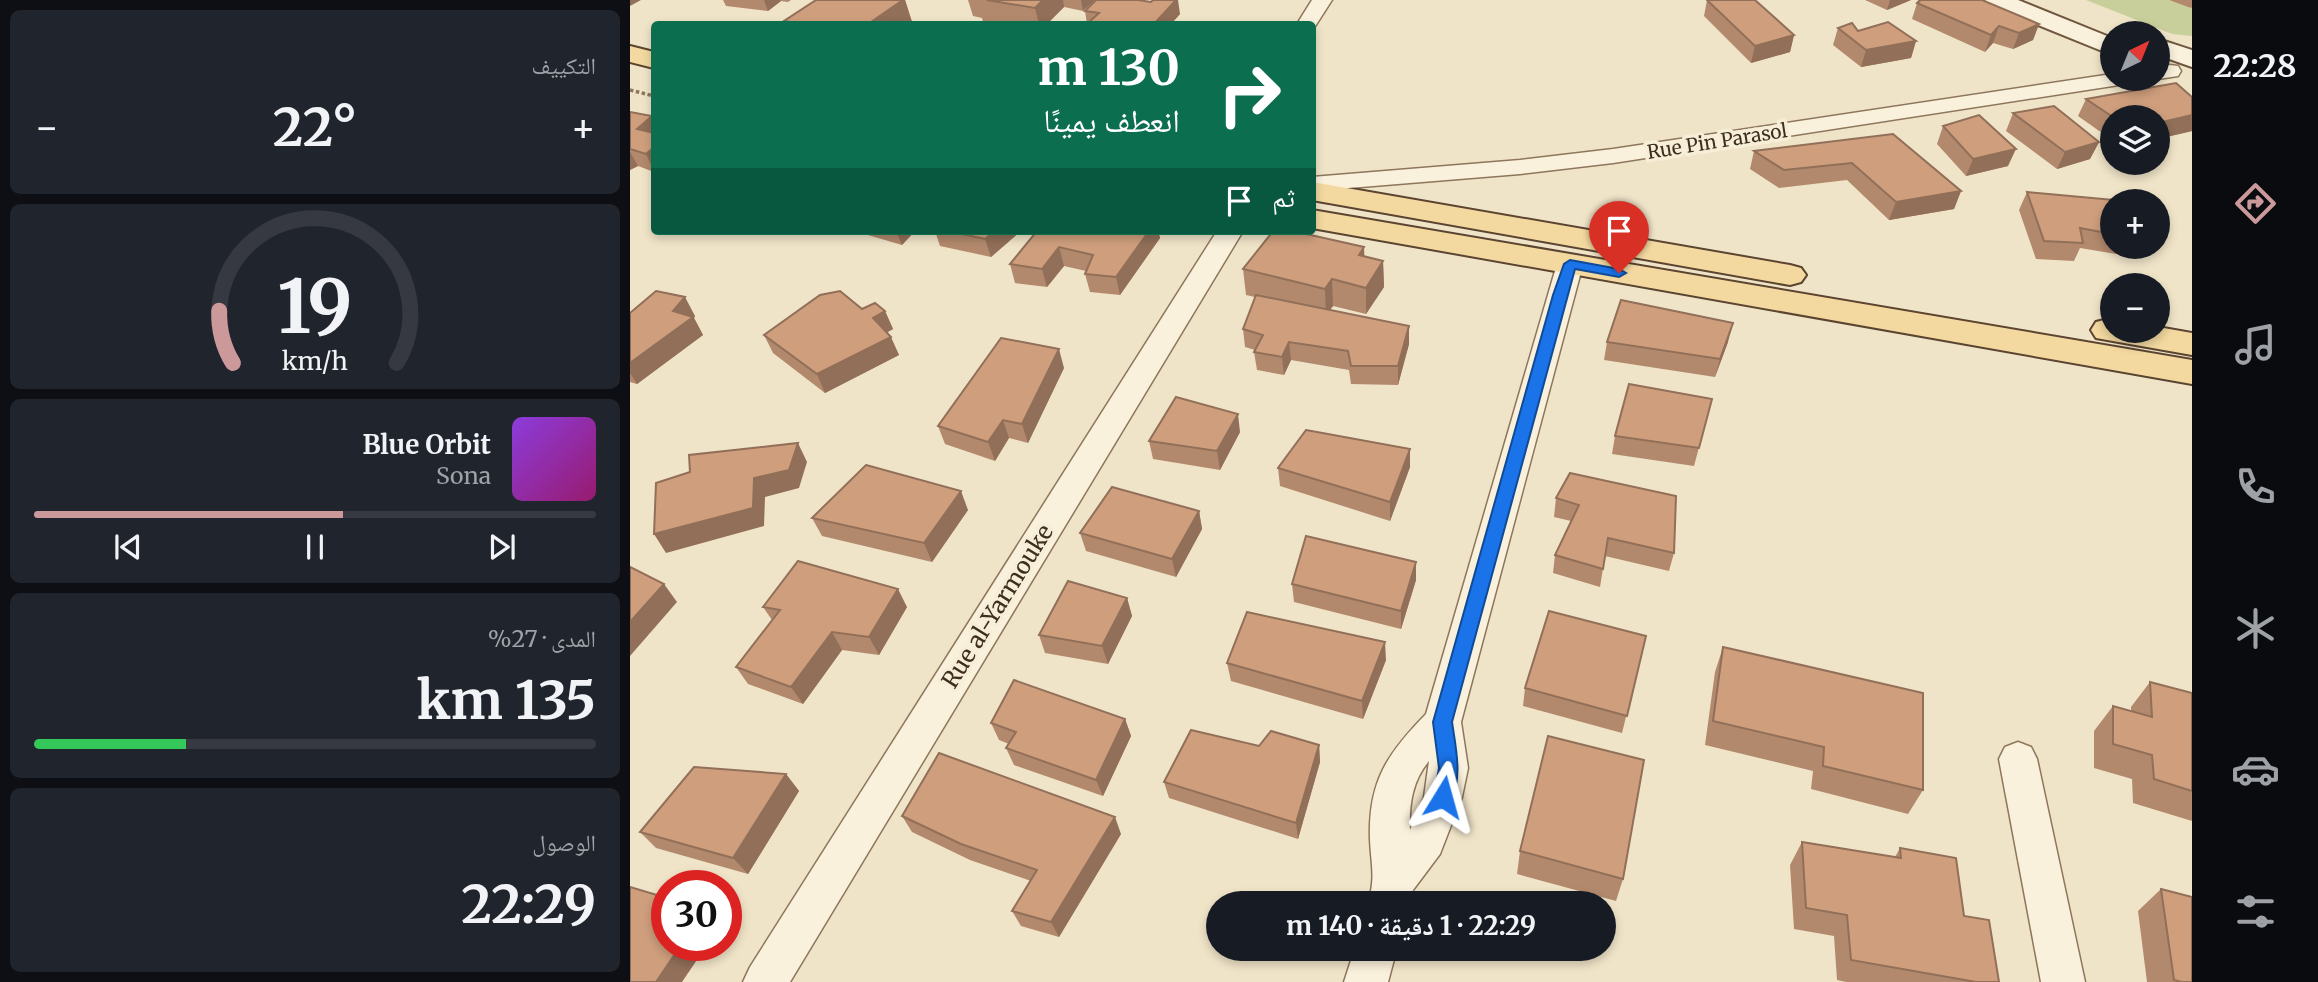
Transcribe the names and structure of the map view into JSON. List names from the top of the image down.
{
  "streets": {
    "street": ["Rue Pin Parasol", "Rue al-Yarmouke"]
  },
  "north": "top right",
  "page": {
    "tabs": "22:28",
    "tile": [
      "التكييف",
      ["المدى · 27%", "135 km"],
      ["الوصول", "22:29"]
    ],
    "map_buttons": ["+", "−"],
    "turn": ["130 m", "انعطف يمينًا"],
    "heat": ["−", "22°", "+"],
    "then": "ثم",
    "song": ["Blue Orbit", "Sona"],
    "limit": "30",
    "trip": "22:29 · 1 دقيقة · 140 m",
    "gauge": ["19", "km/h"]
  }
}
